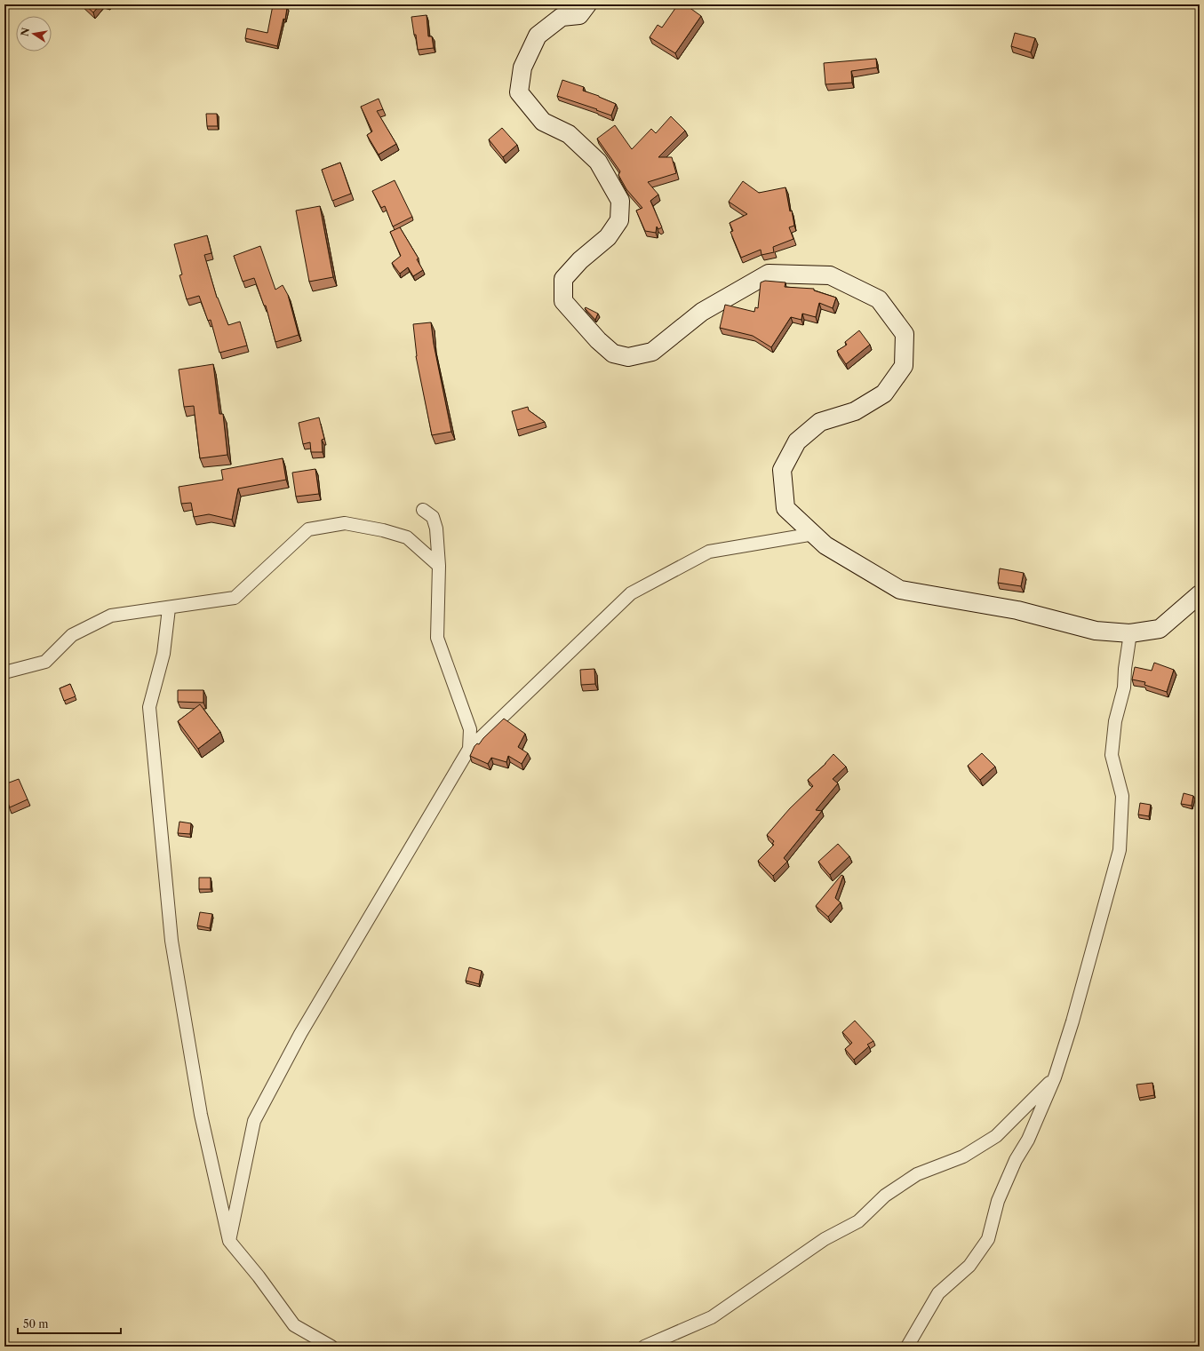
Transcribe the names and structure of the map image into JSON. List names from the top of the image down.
{
  "scale_bar": "50 m",
  "north": "left"
}
